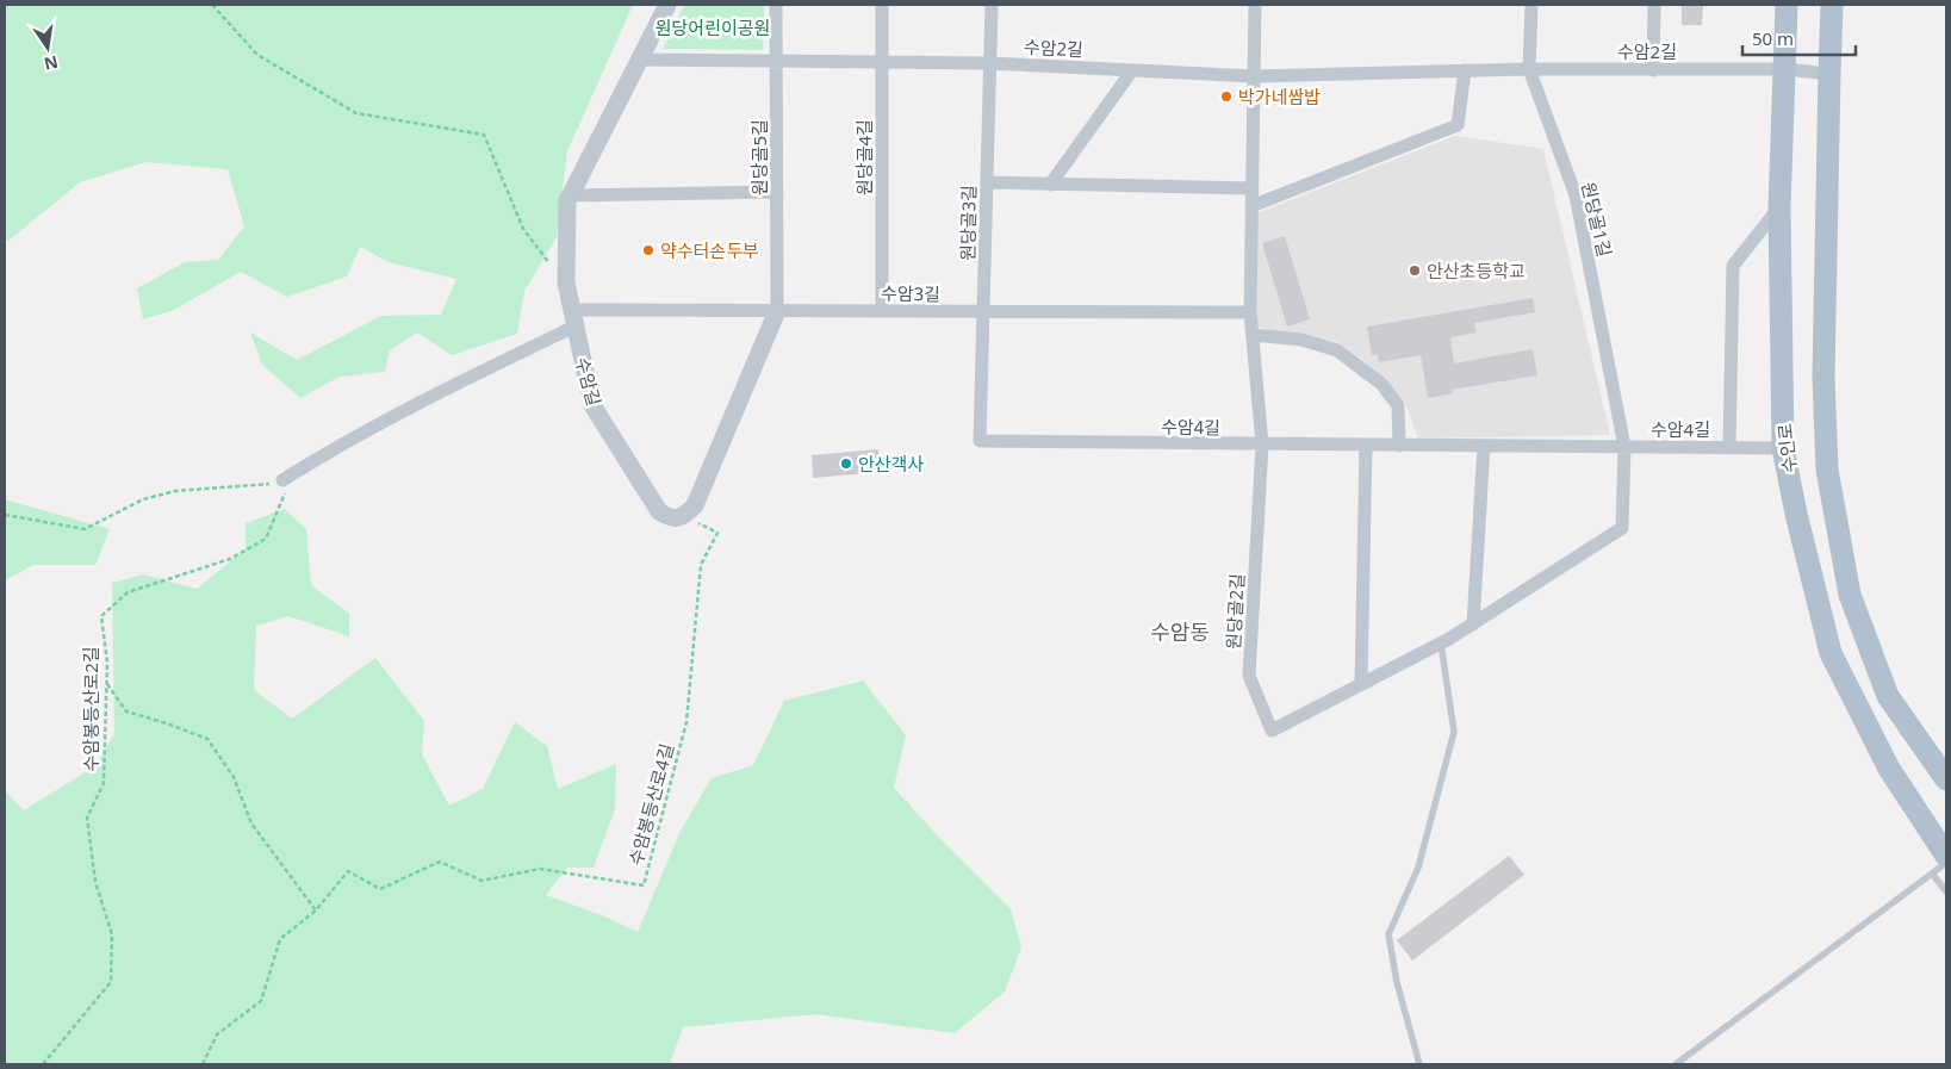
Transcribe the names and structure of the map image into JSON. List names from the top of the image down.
{
  "streets": {
    "main road": ["수인로"],
    "street": [
      "수암2길",
      "원당골5길",
      "원당골4길",
      "원당골1길",
      "원당골3길",
      "수암3길",
      "수암길",
      "수암4길",
      "원당골2길"
    ],
    "path": ["수암봉등산로2길", "수암봉등산로4길"]
  },
  "crossings": [
    ["수암2길", "원당골5길"],
    ["수암2길", "원당골4길"],
    ["수암2길", "원당골1길"],
    ["수암2길", "원당골3길"],
    ["수암2길", "수암길"],
    ["수암2길", "수인로"],
    ["수암2길", "원당골2길"],
    ["원당골5길", "수암3길"],
    ["원당골4길", "수암3길"],
    ["원당골1길", "수암4길"],
    ["원당골1길", "원당골2길"],
    ["원당골3길", "수암3길"],
    ["원당골3길", "수암4길"],
    ["수암3길", "수암길"],
    ["수암3길", "원당골2길"],
    ["수암길", "수암봉등산로4길"],
    ["수암4길", "수인로"],
    ["수암4길", "원당골2길"]
  ],
  "districts": ["수암동"],
  "parks": ["원당어린이공원"],
  "places": [
    "박가네쌈밥",
    "약수터손두부",
    "안산초등학교",
    "안산객사"
  ],
  "scale_bar": "50 m",
  "north": "bottom"
}
